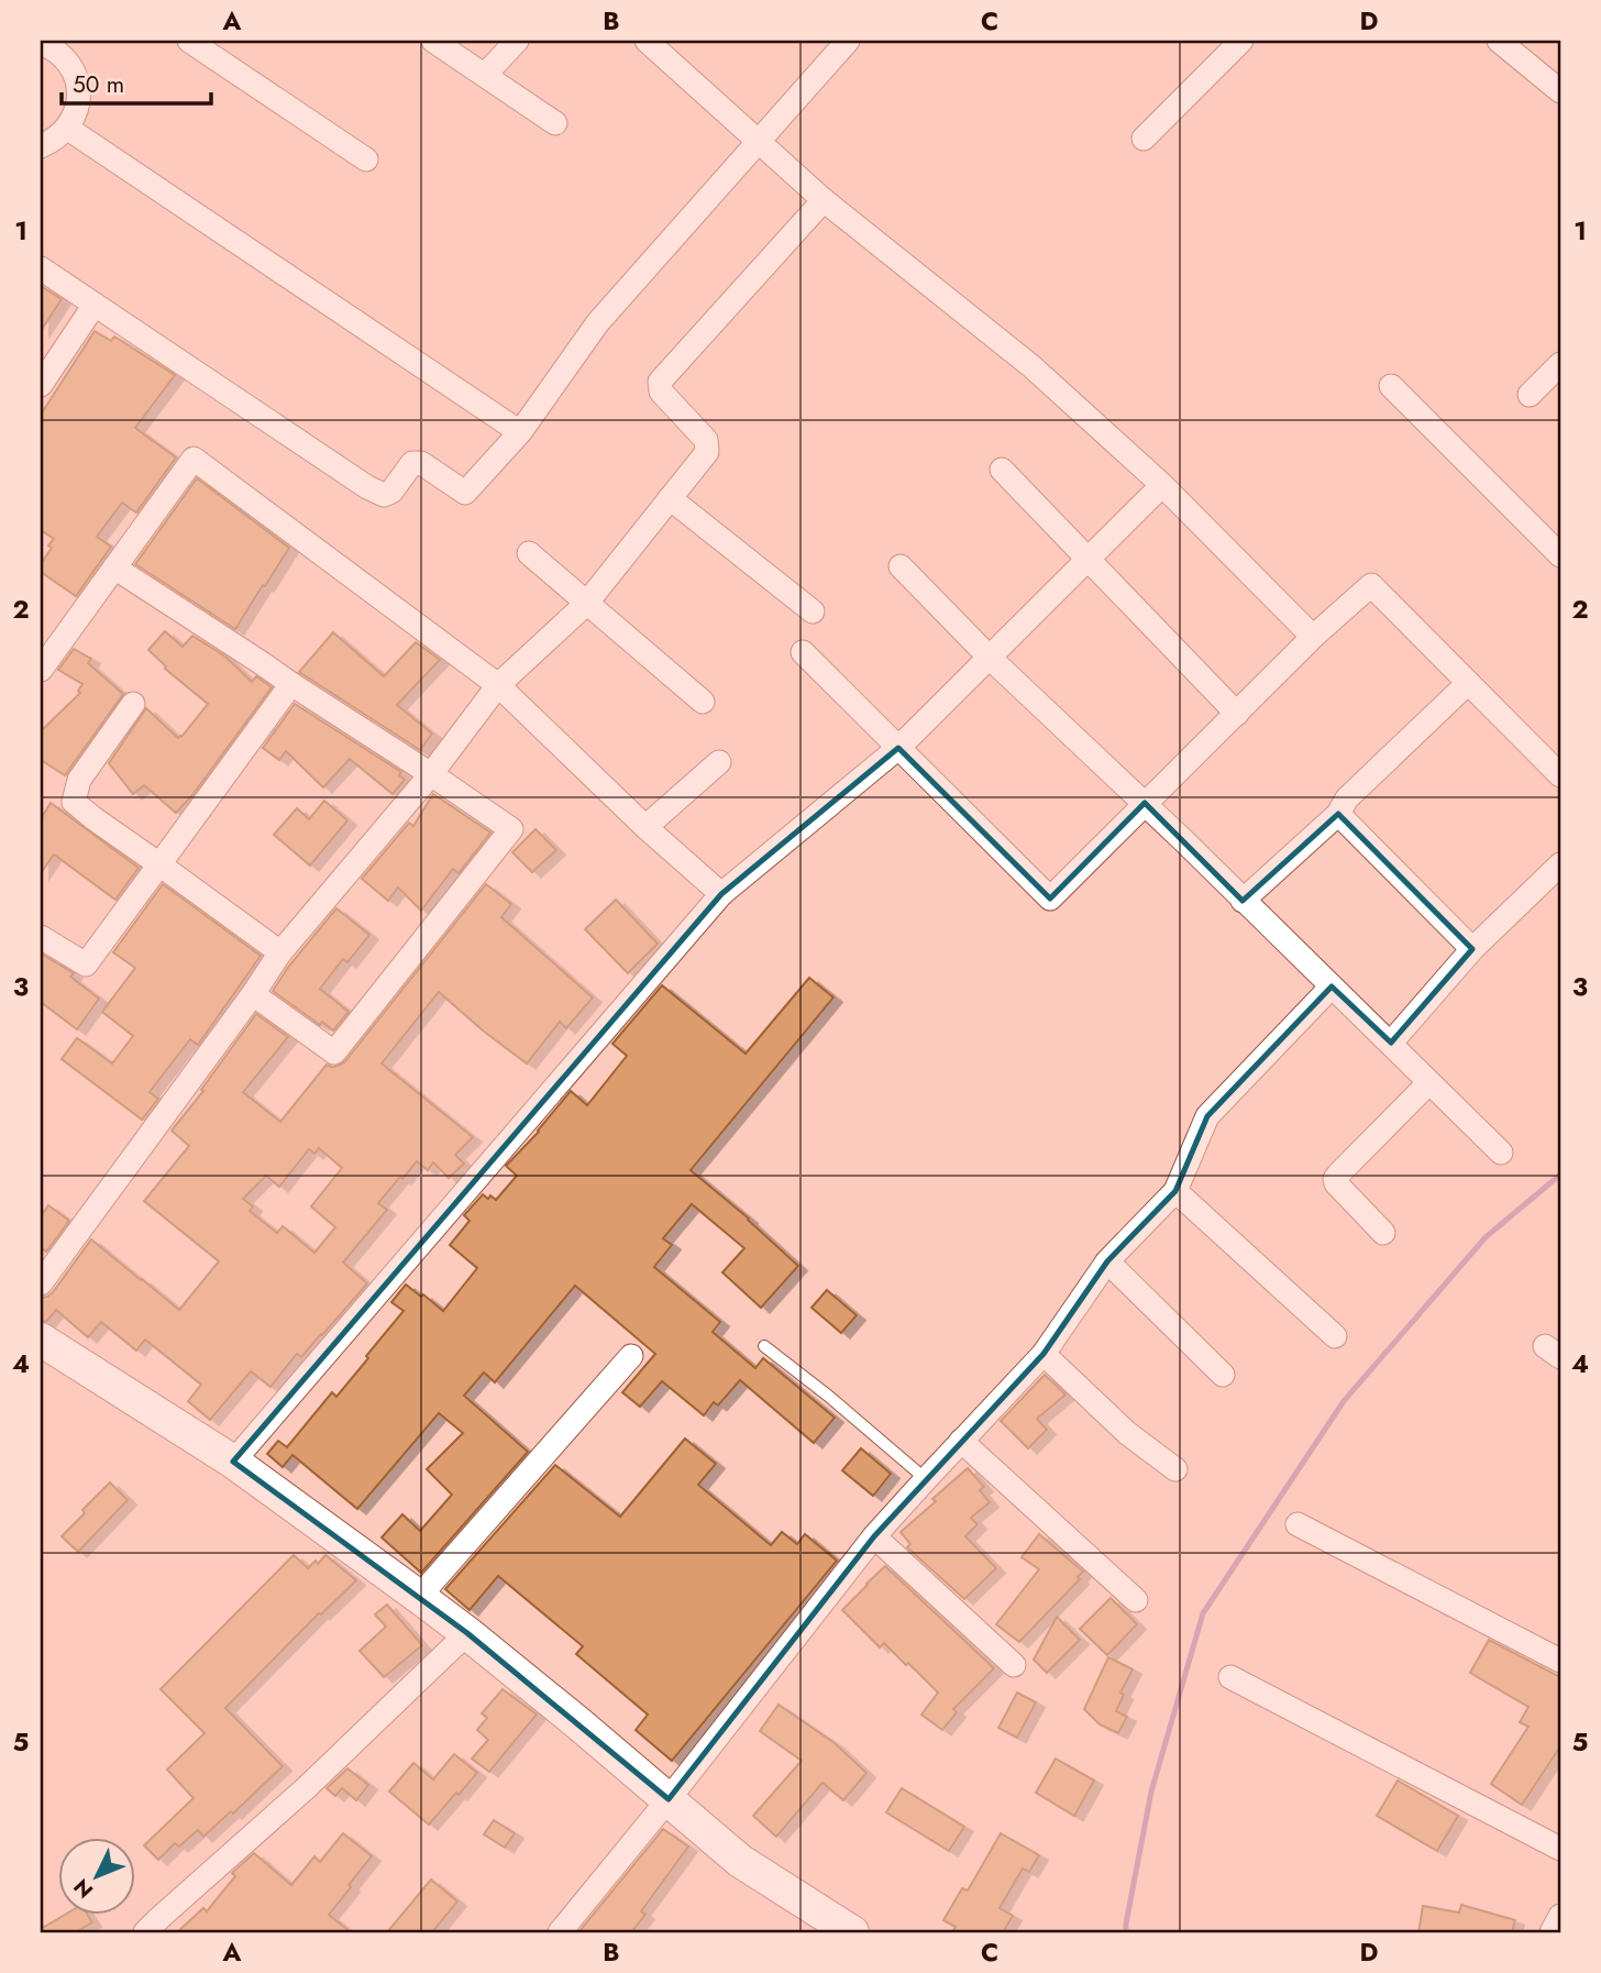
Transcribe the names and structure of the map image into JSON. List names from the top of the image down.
{
  "scale_bar": "50 m",
  "north": "bottom left",
  "grid": {
    "columns": [
      "A",
      "B",
      "C",
      "D"
    ],
    "rows": [
      "1",
      "2",
      "3",
      "4",
      "5"
    ]
  }
}
